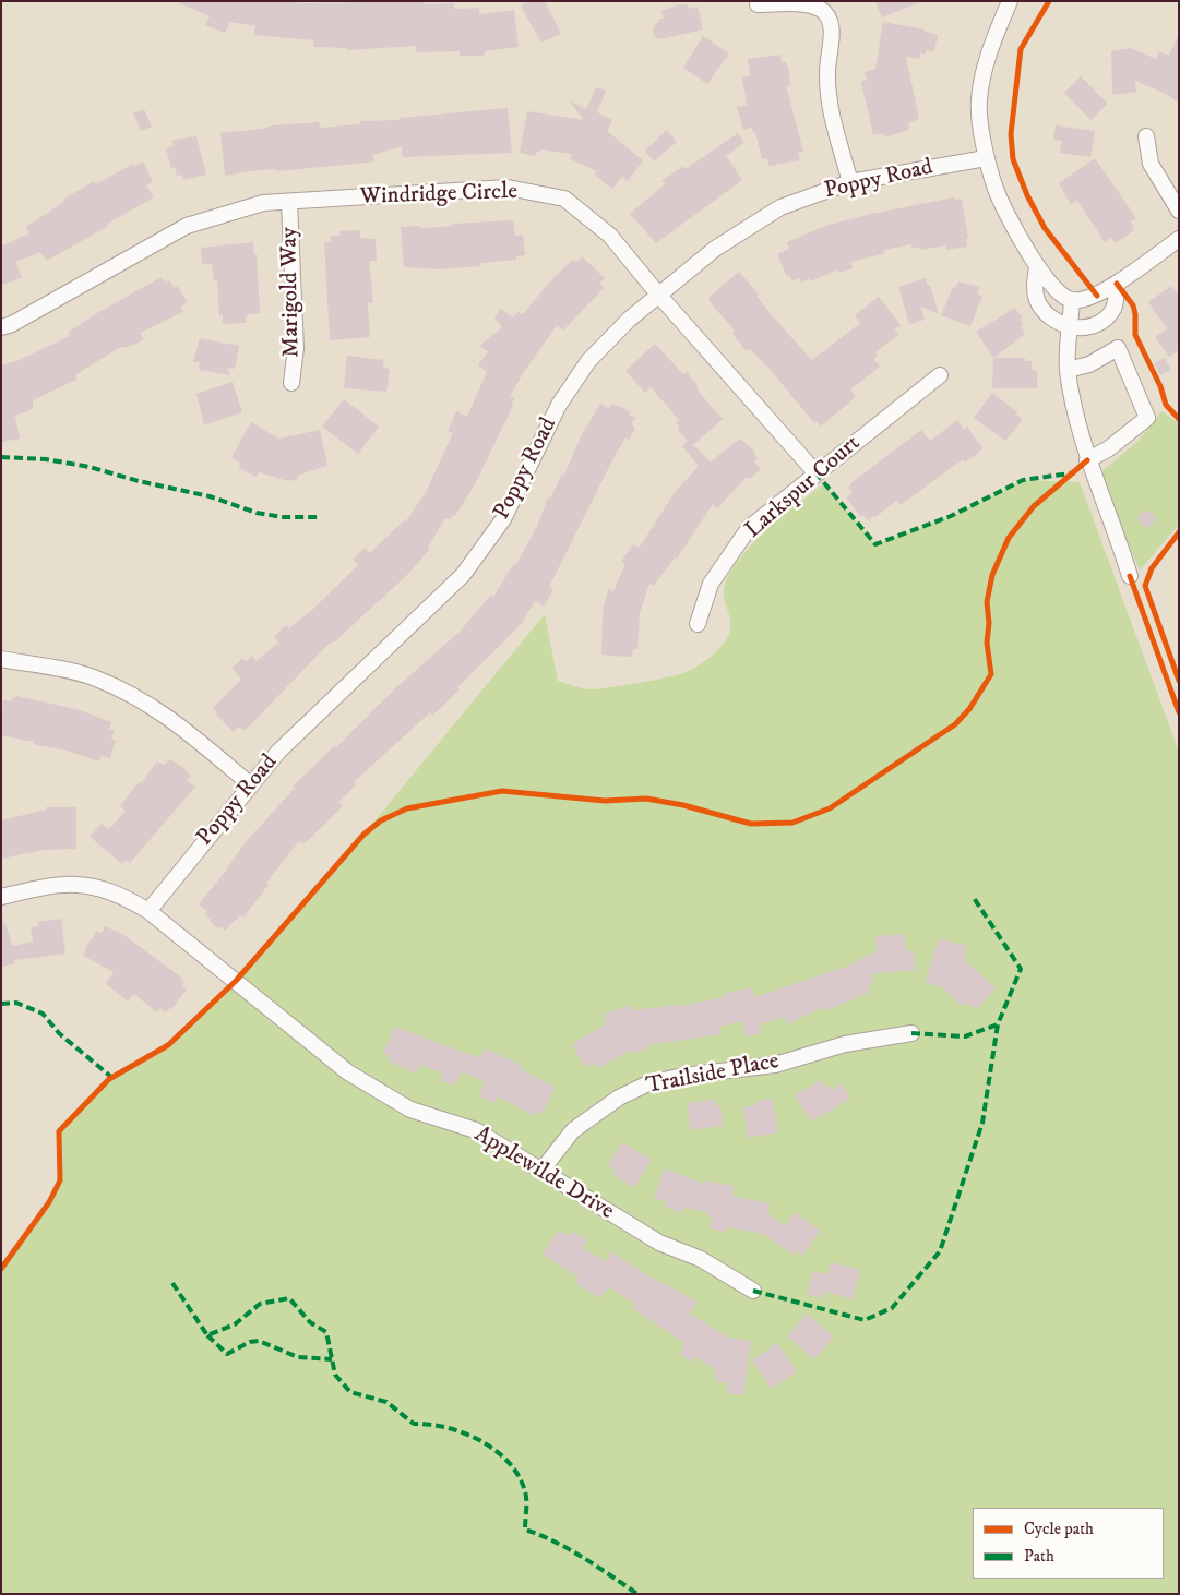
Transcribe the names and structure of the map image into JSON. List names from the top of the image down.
{
  "streets": {
    "street": [
      "Poppy Road",
      "Windridge Circle",
      "Marigold Way",
      "Larkspur Court",
      "Trailside Place",
      "Applewilde Drive"
    ]
  },
  "crossings": [
    ["Poppy Road", "Windridge Circle"],
    ["Poppy Road", "Applewilde Drive"],
    ["Windridge Circle", "Marigold Way"],
    ["Windridge Circle", "Larkspur Court"],
    ["Trailside Place", "Applewilde Drive"]
  ],
  "legend": ["Cycle path", "Path"]
}
